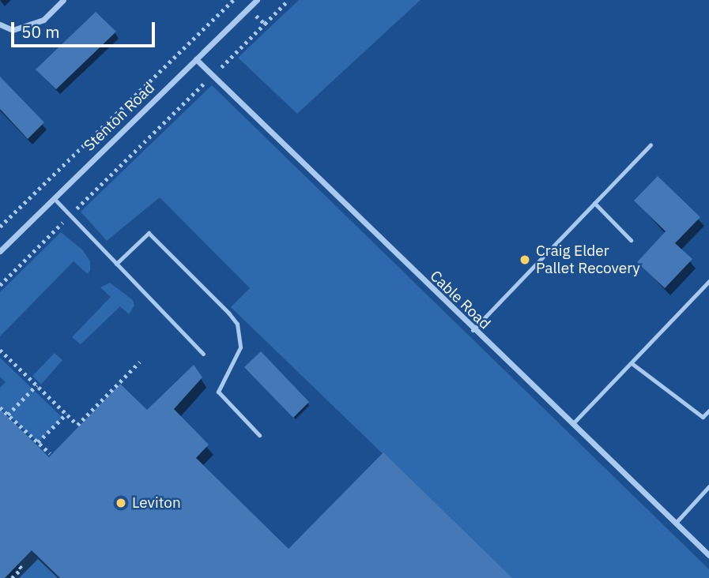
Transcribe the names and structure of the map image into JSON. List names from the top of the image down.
{
  "streets": {
    "street": ["Stenton Road", "Cable Road"]
  },
  "crossings": [
    ["Stenton Road", "Cable Road"]
  ],
  "places": ["Craig Elder Pallet Recovery", "Leviton"],
  "scale_bar": "50 m"
}
